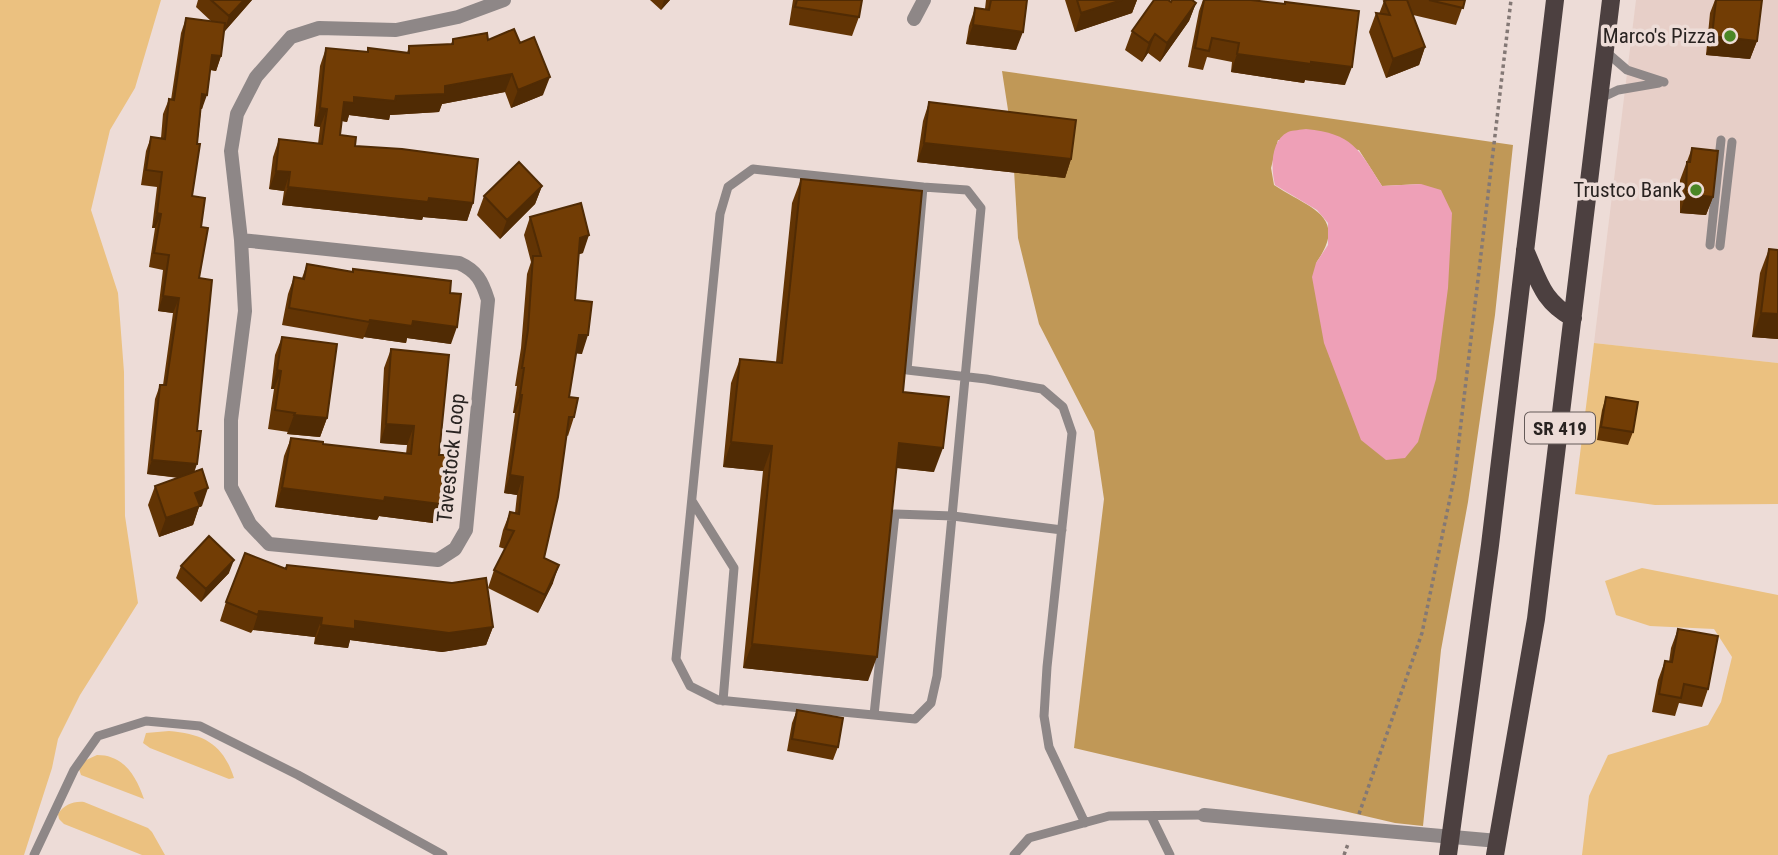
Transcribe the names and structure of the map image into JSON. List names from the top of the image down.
{
  "streets": {
    "main road": ["SR 419"],
    "street": ["Tavestock Loop"]
  },
  "places": ["Marco's Pizza", "Trustco Bank"]
}
